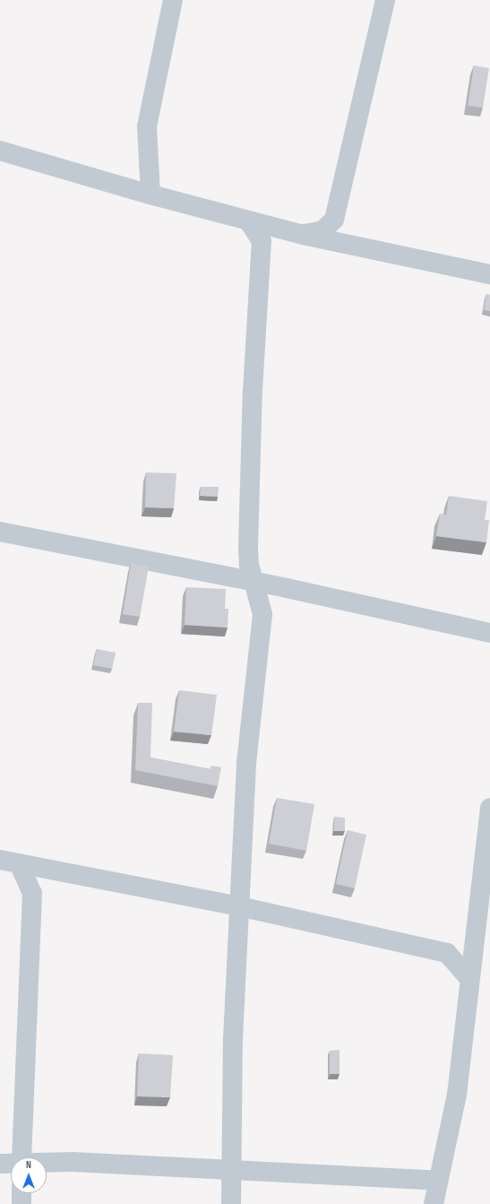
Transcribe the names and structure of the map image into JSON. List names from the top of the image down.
{
  "north": "top"
}
